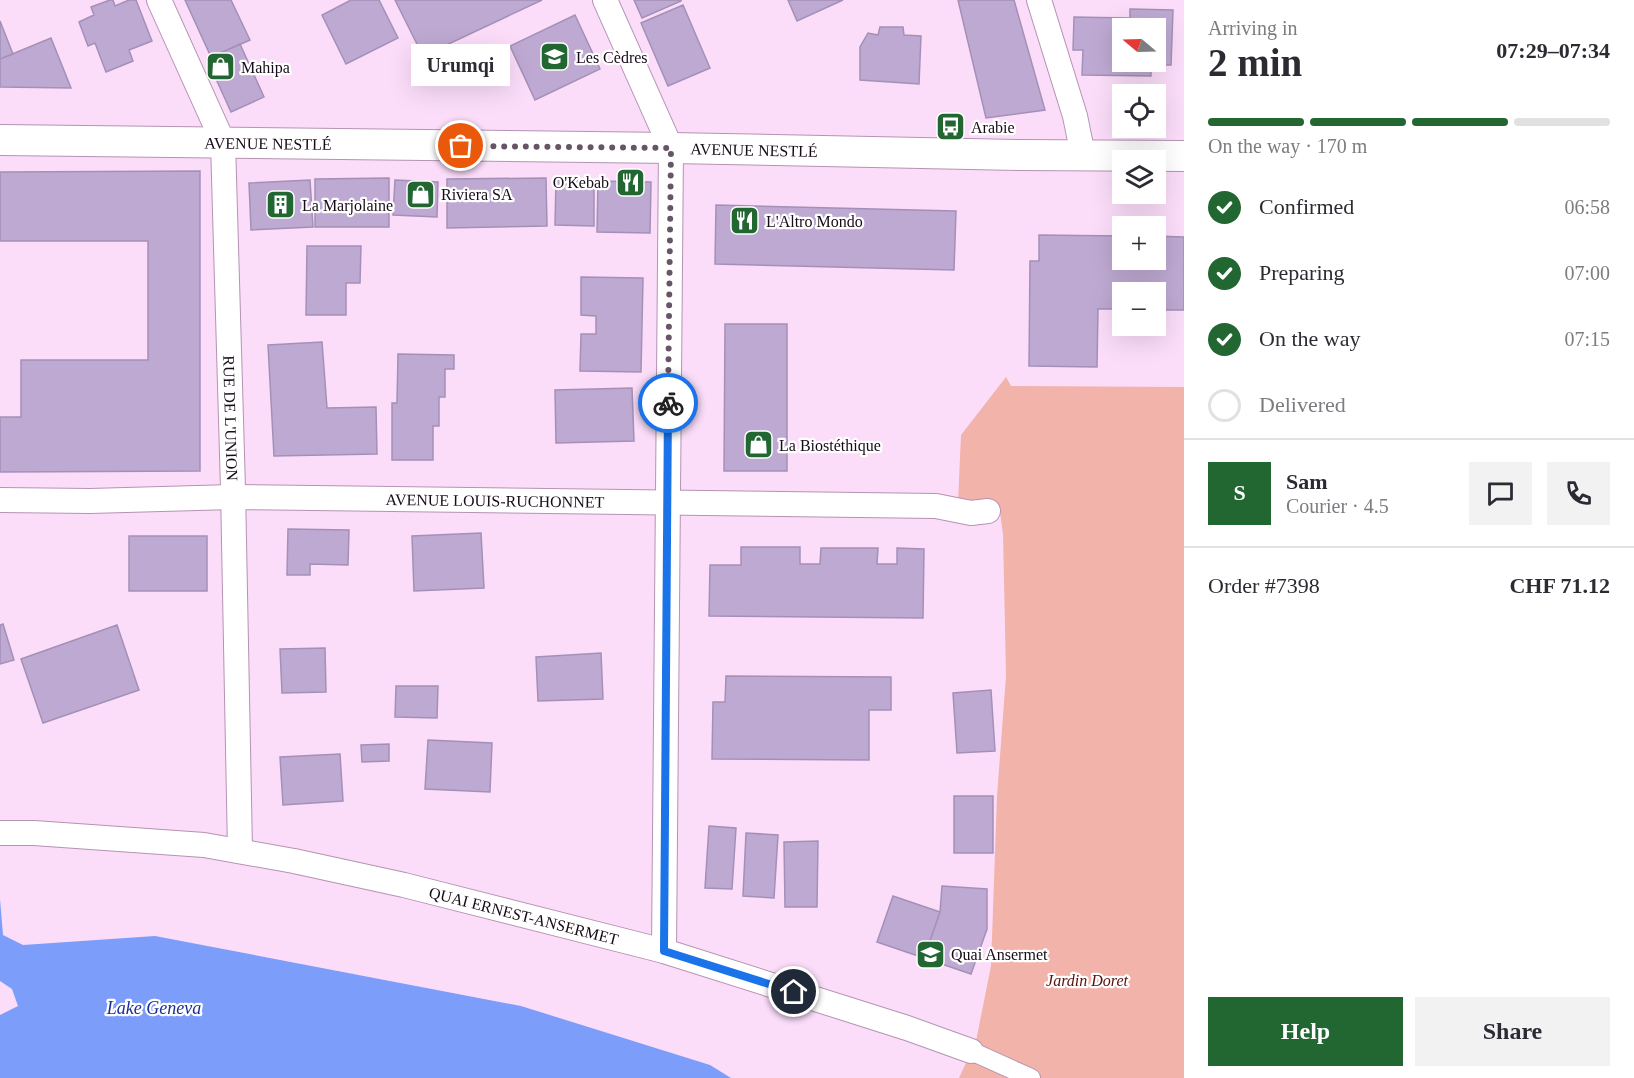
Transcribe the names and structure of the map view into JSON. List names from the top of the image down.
{
  "streets": {
    "street": [
      "AVENUE NESTLÉ",
      "RUE DE L'UNION",
      "AVENUE LOUIS-RUCHONNET",
      "QUAI ERNEST-ANSERMET"
    ]
  },
  "crossings": [
    ["AVENUE NESTLÉ", "RUE DE L'UNION"],
    ["RUE DE L'UNION", "AVENUE LOUIS-RUCHONNET"],
    ["RUE DE L'UNION", "QUAI ERNEST-ANSERMET"]
  ],
  "water": ["Lake Geneva"],
  "parks": ["Jardin Doret"],
  "places": {
    "school or university": ["Les Cèdres", "Quai Ansermet"],
    "shop": ["Mahipa", "Riviera SA", "La Biostéthique"],
    "bus stop": ["Arabie"],
    "other": ["Urumqi"],
    "restaurant": ["O'Kebab", "L'Altro Mondo"],
    "building": ["La Marjolaine"]
  },
  "north": "left",
  "page": {
    "heading": ["2 min", "Arriving in", "07:29–07:34"],
    "panel": [
      "Sam",
      "Courier · 4.5",
      "Order #7398",
      "CHF 71.12"
    ],
    "map_buttons": ["+", "−"],
    "bubble": "Urumqi",
    "bar": "On the way · 170 m",
    "list": [
      ["Confirmed", "06:58"],
      ["Preparing", "07:00"],
      ["On the way", "07:15"],
      "Delivered"
    ],
    "round": "S",
    "buttons": ["Help", "Share"]
  }
}
